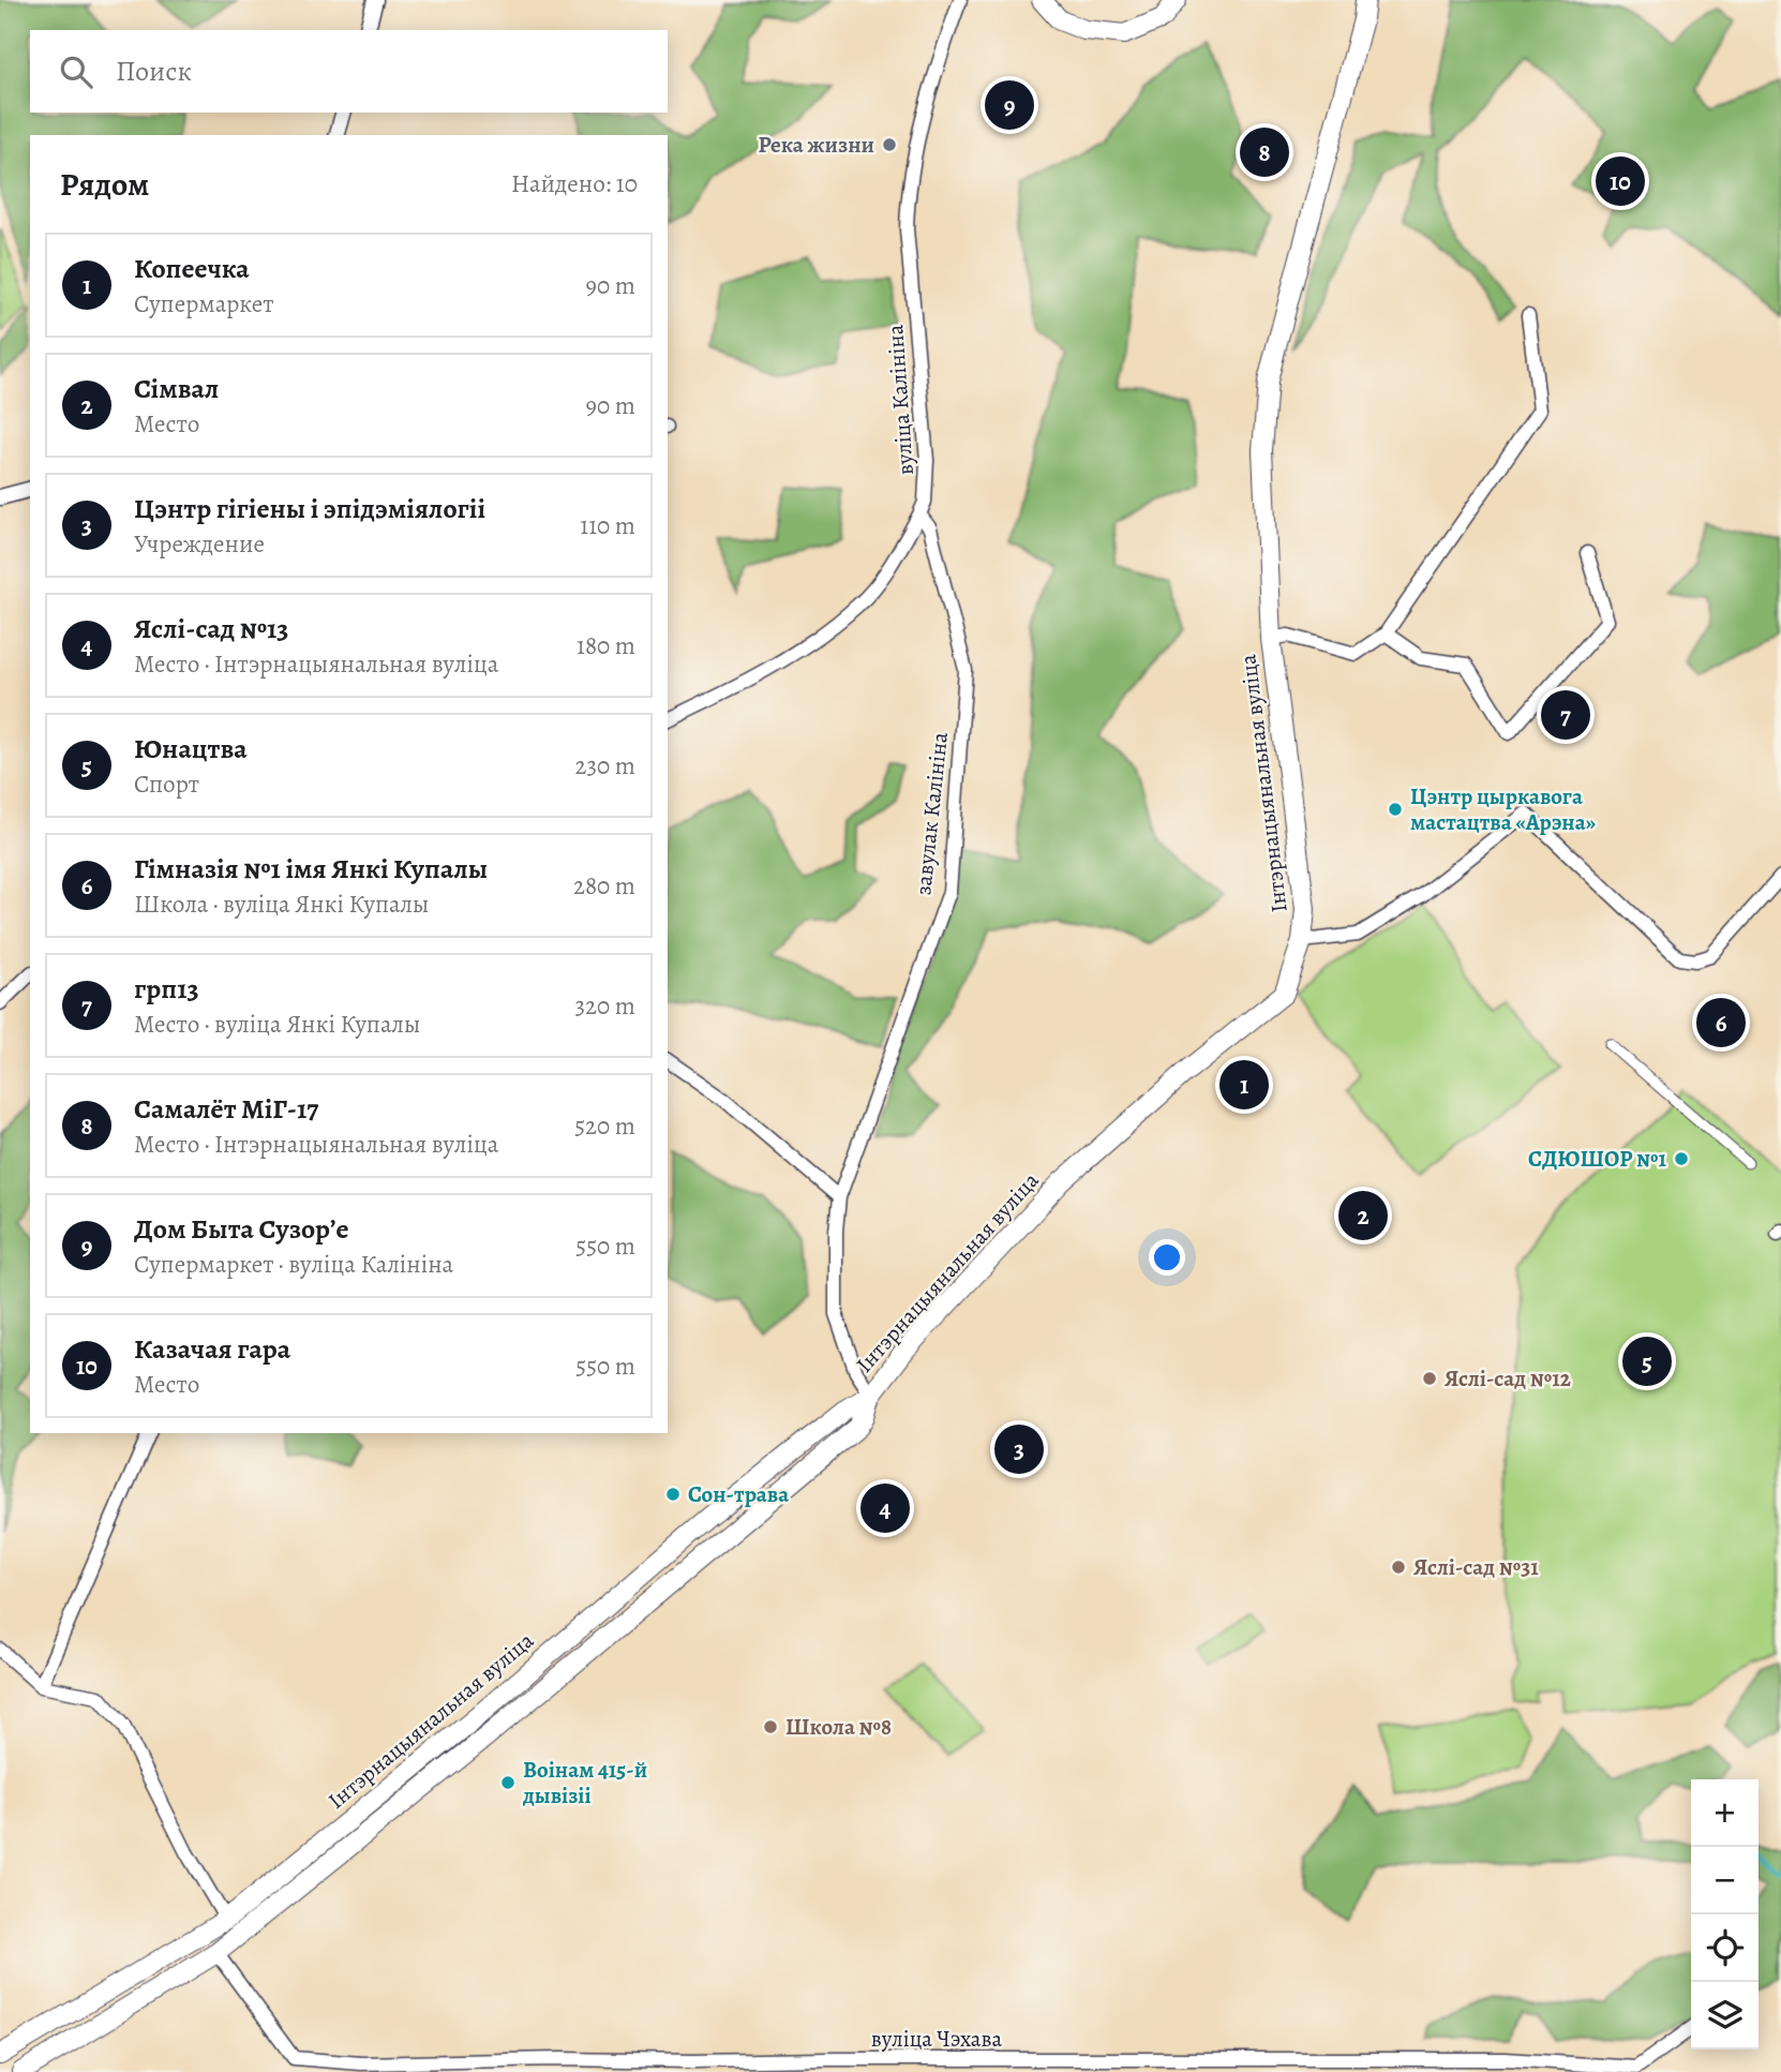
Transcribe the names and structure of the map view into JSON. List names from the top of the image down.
{
  "streets": {
    "main road": ["Інтэрнацыянальная вуліца"],
    "street": ["вуліца Калініна", "завулак Калініна", "вуліца Чэхава"]
  },
  "crossings": [
    ["вуліца Калініна", "завулак Калініна"],
    ["Інтэрнацыянальная вуліца", "завулак Калініна"],
    ["Інтэрнацыянальная вуліца", "вуліца Чэхава"]
  ],
  "places": [
    "Река жизни",
    "Цэнтр цыркавога мастацтва «Арэна»",
    "СДЮШОР №1",
    "Яслі-сад №12",
    "Сон-трава",
    "Яслі-сад №31",
    "Школа №8",
    "Воінам 415-й дывізіі"
  ],
  "page": {
    "search": "Поиск",
    "pins": [
      "9",
      "8",
      "10",
      "7",
      "6",
      "1",
      "2",
      "5",
      "3",
      "4"
    ],
    "heading": ["Рядом", "Найдено: 10"],
    "list": [
      {
        "mark": "1",
        "name": "Копеечка",
        "note": "Супермаркет",
        "value": "90 m"
      },
      {
        "mark": "2",
        "name": "Сімвал",
        "note": "Место",
        "value": "90 m"
      },
      {
        "mark": "3",
        "name": "Цэнтр гігіены і эпідэміялогіі",
        "note": "Учреждение",
        "value": "110 m"
      },
      {
        "mark": "4",
        "name": "Яслі-сад №13",
        "note": "Место · Інтэрнацыянальная вуліца",
        "value": "180 m"
      },
      {
        "mark": "5",
        "name": "Юнацтва",
        "note": "Спорт",
        "value": "230 m"
      },
      {
        "mark": "6",
        "name": "Гімназія №1 імя Янкі Купалы",
        "note": "Школа · вуліца Янкі Купалы",
        "value": "280 m"
      },
      {
        "mark": "7",
        "name": "грп13",
        "note": "Место · вуліца Янкі Купалы",
        "value": "320 m"
      },
      {
        "mark": "8",
        "name": "Самалёт МіГ-17",
        "note": "Место · Інтэрнацыянальная вуліца",
        "value": "520 m"
      },
      {
        "mark": "9",
        "name": "Дом Быта Сузорʼе",
        "note": "Супермаркет · вуліца Калініна",
        "value": "550 m"
      },
      {
        "mark": "10",
        "name": "Казачая гара",
        "note": "Место",
        "value": "550 m"
      }
    ],
    "map_buttons": ["+", "−"]
  }
}
